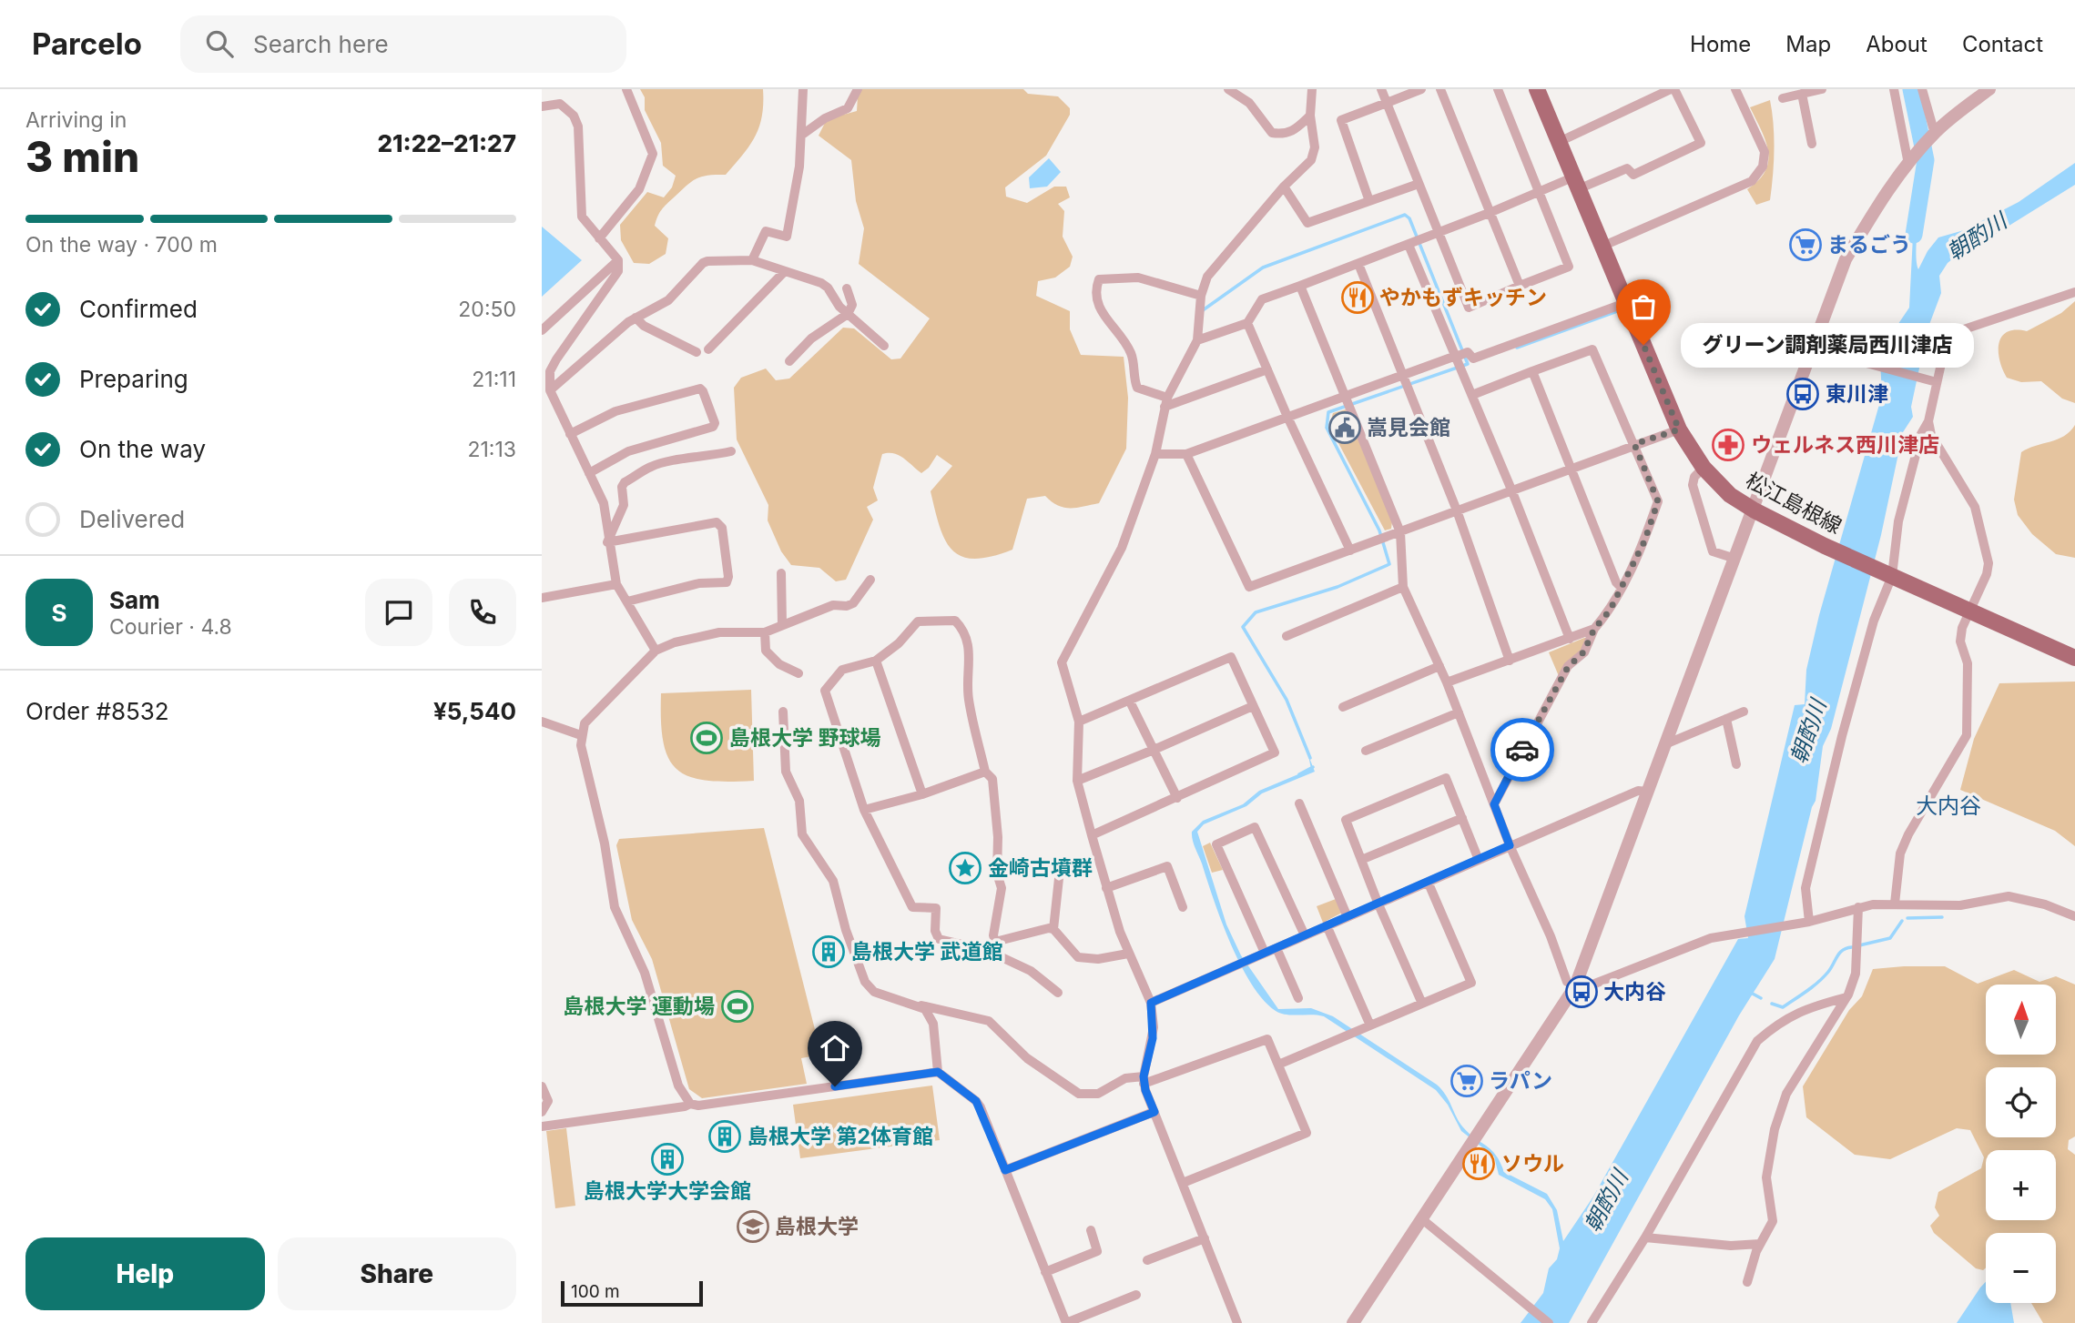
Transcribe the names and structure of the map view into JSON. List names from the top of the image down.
{
  "streets": {
    "main road": ["松江島根線"]
  },
  "districts": ["大内谷"],
  "water": ["朝酌川"],
  "places": {
    "supermarket": ["まるごう", "ラパン"],
    "restaurant": ["やかもずキッチン", "ソウル"],
    "other": ["グリーン調剤薬局西川津店"],
    "bus stop": ["東川津", "大内谷"],
    "public building": ["嵩見会館"],
    "pharmacy": ["ウェルネス西川津店"],
    "sports": ["島根大学 野球場", "島根大学 運動場"],
    "place": ["金崎古墳群"],
    "building": ["島根大学 武道館", "島根大学 第2体育館", "島根大学大学会館"],
    "school or university": ["島根大学"]
  },
  "scale_bar": "100 m",
  "north": "top",
  "page": {
    "header": "Parcelo",
    "search": "Search here",
    "nav": [
      "Home",
      "Map",
      "About",
      "Contact"
    ],
    "heading": ["3 min", "Arriving in", "21:22–21:27"],
    "panel": [
      "Sam",
      "Courier · 4.8",
      "Order #8532",
      "¥5,540"
    ],
    "bar": "On the way · 700 m",
    "list": [
      ["Confirmed", "20:50"],
      ["Preparing", "21:11"],
      ["On the way", "21:13"],
      "Delivered"
    ],
    "bubble": "グリーン調剤薬局西川津店",
    "round": "S",
    "map_buttons": ["+", "−"],
    "buttons": ["Help", "Share"],
    "scale": "100 m"
  }
}
